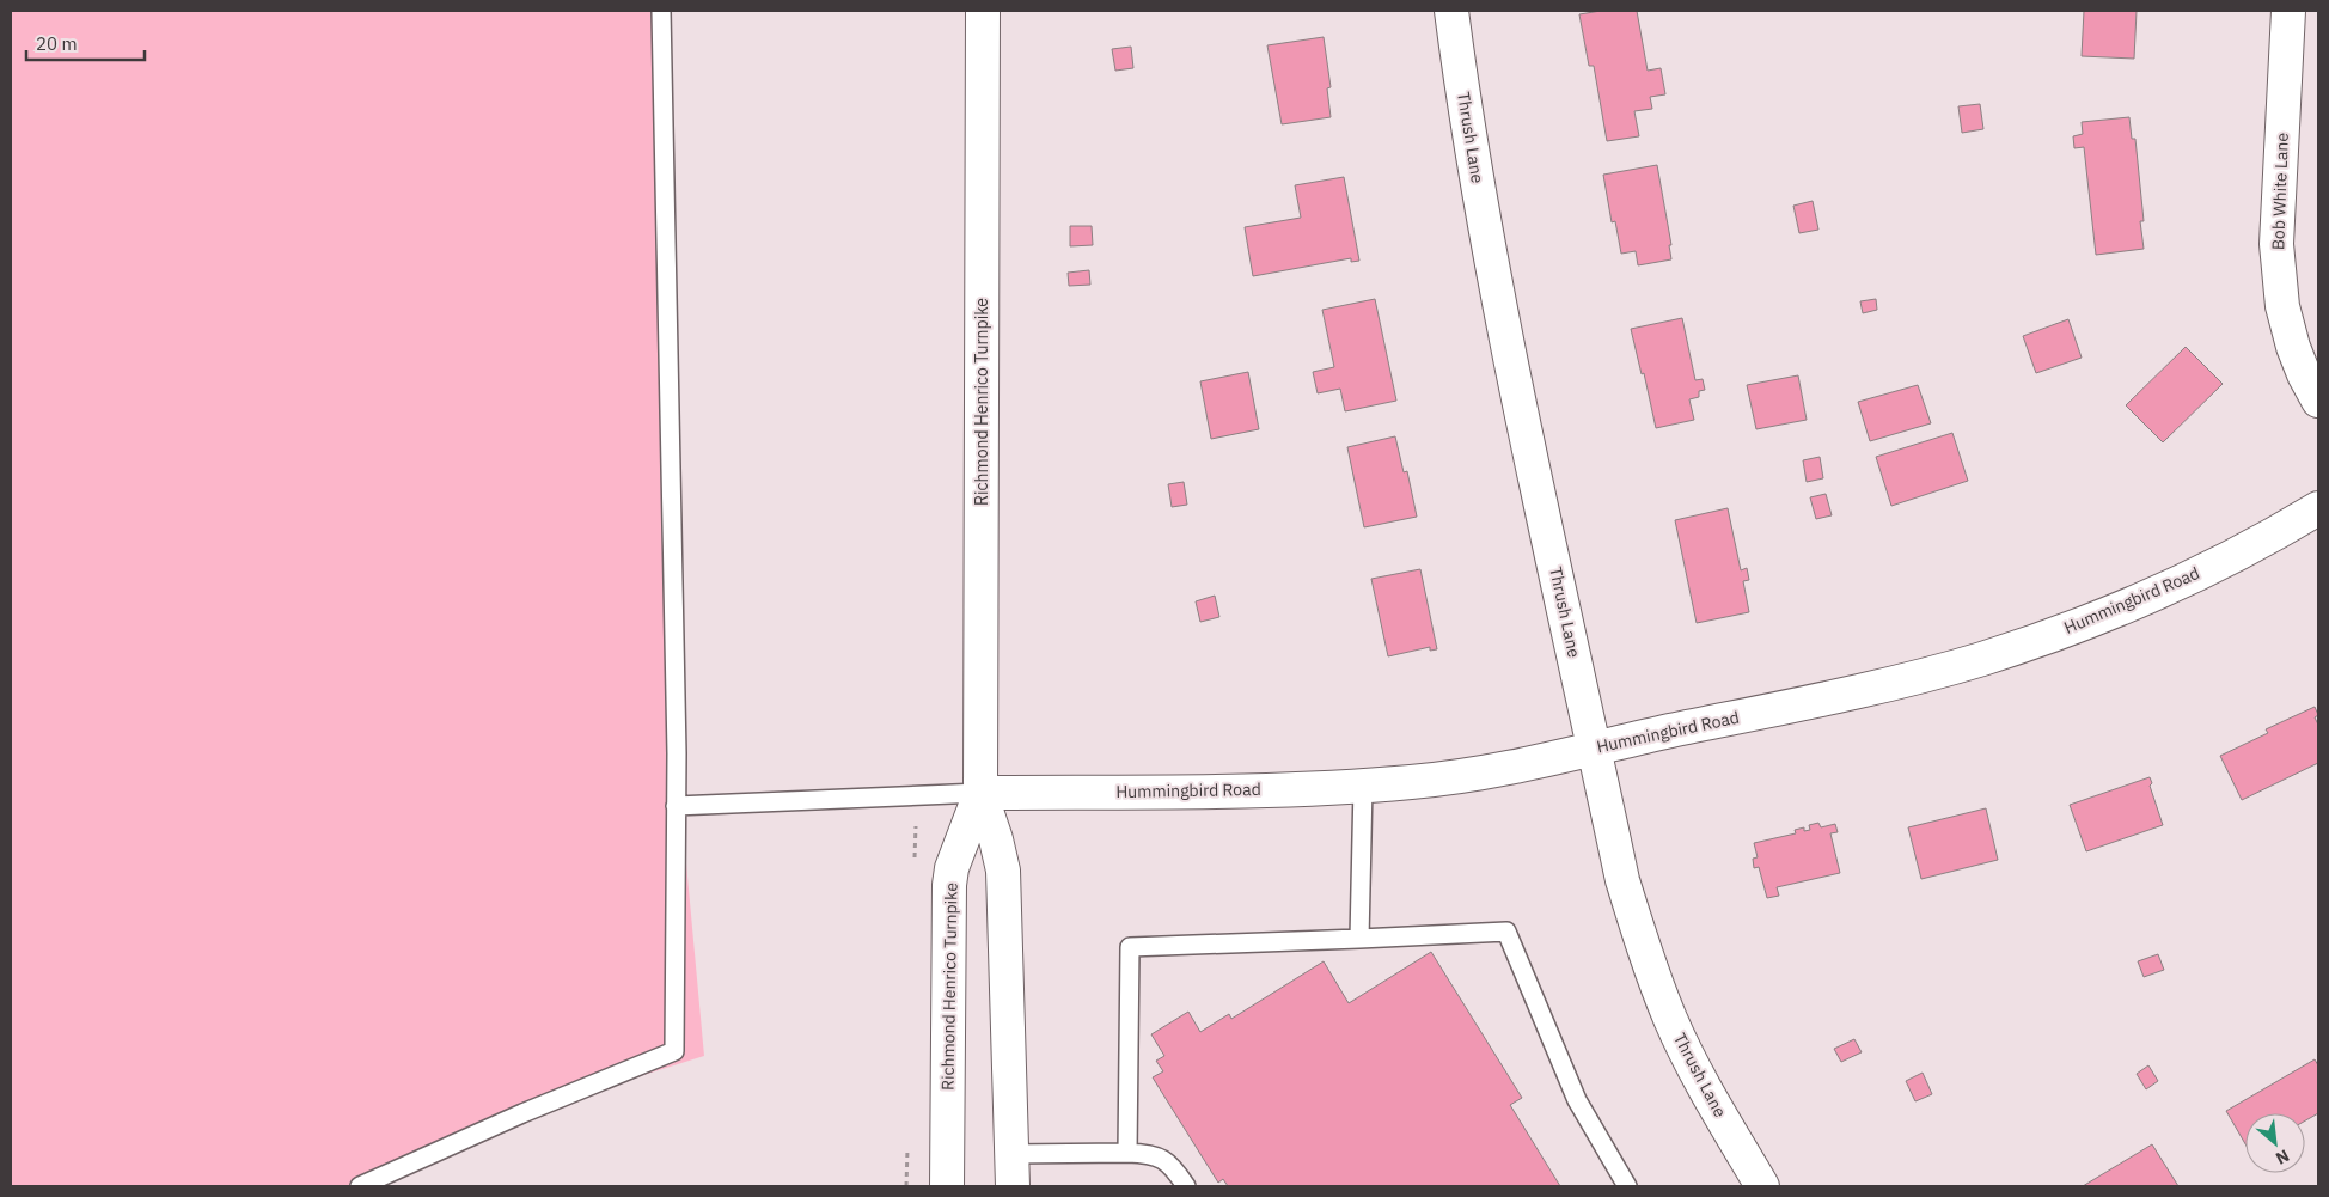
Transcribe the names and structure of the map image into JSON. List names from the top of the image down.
{
  "streets": {
    "street": [
      "Thrush Lane",
      "Bob White Lane",
      "Richmond Henrico Turnpike",
      "Hummingbird Road"
    ]
  },
  "crossings": [
    ["Thrush Lane", "Hummingbird Road"],
    ["Richmond Henrico Turnpike", "Hummingbird Road"]
  ],
  "scale_bar": "20 m",
  "north": "bottom right"
}
